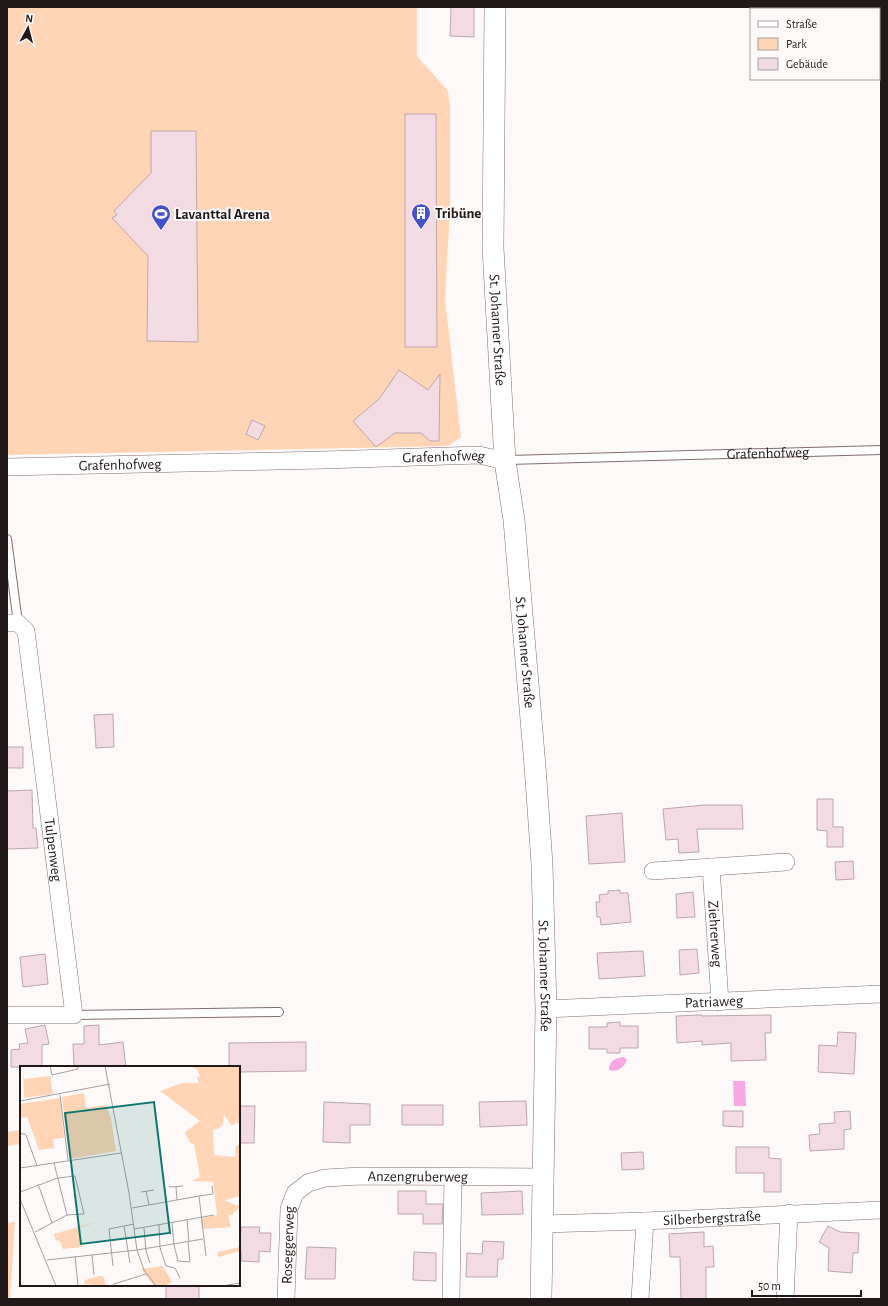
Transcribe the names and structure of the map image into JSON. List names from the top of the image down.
{
  "streets": {
    "street": [
      "St. Johanner Straße",
      "Grafenhofweg",
      "Tulpenweg",
      "Ziehrerweg",
      "Patriaweg",
      "Anzengruberweg",
      "Silberbergstraße",
      "Roseggerweg"
    ]
  },
  "crossings": [
    ["St. Johanner Straße", "Grafenhofweg"],
    ["St. Johanner Straße", "Patriaweg"],
    ["St. Johanner Straße", "Anzengruberweg"],
    ["St. Johanner Straße", "Silberbergstraße"],
    ["Ziehrerweg", "Patriaweg"],
    ["Anzengruberweg", "Roseggerweg"]
  ],
  "places": {
    "building": ["Tribüne"],
    "sports": ["Lavanttal Arena"]
  },
  "legend": ["Straße", "Park", "Gebäude"],
  "scale_bar": "50 m",
  "north": "top"
}
